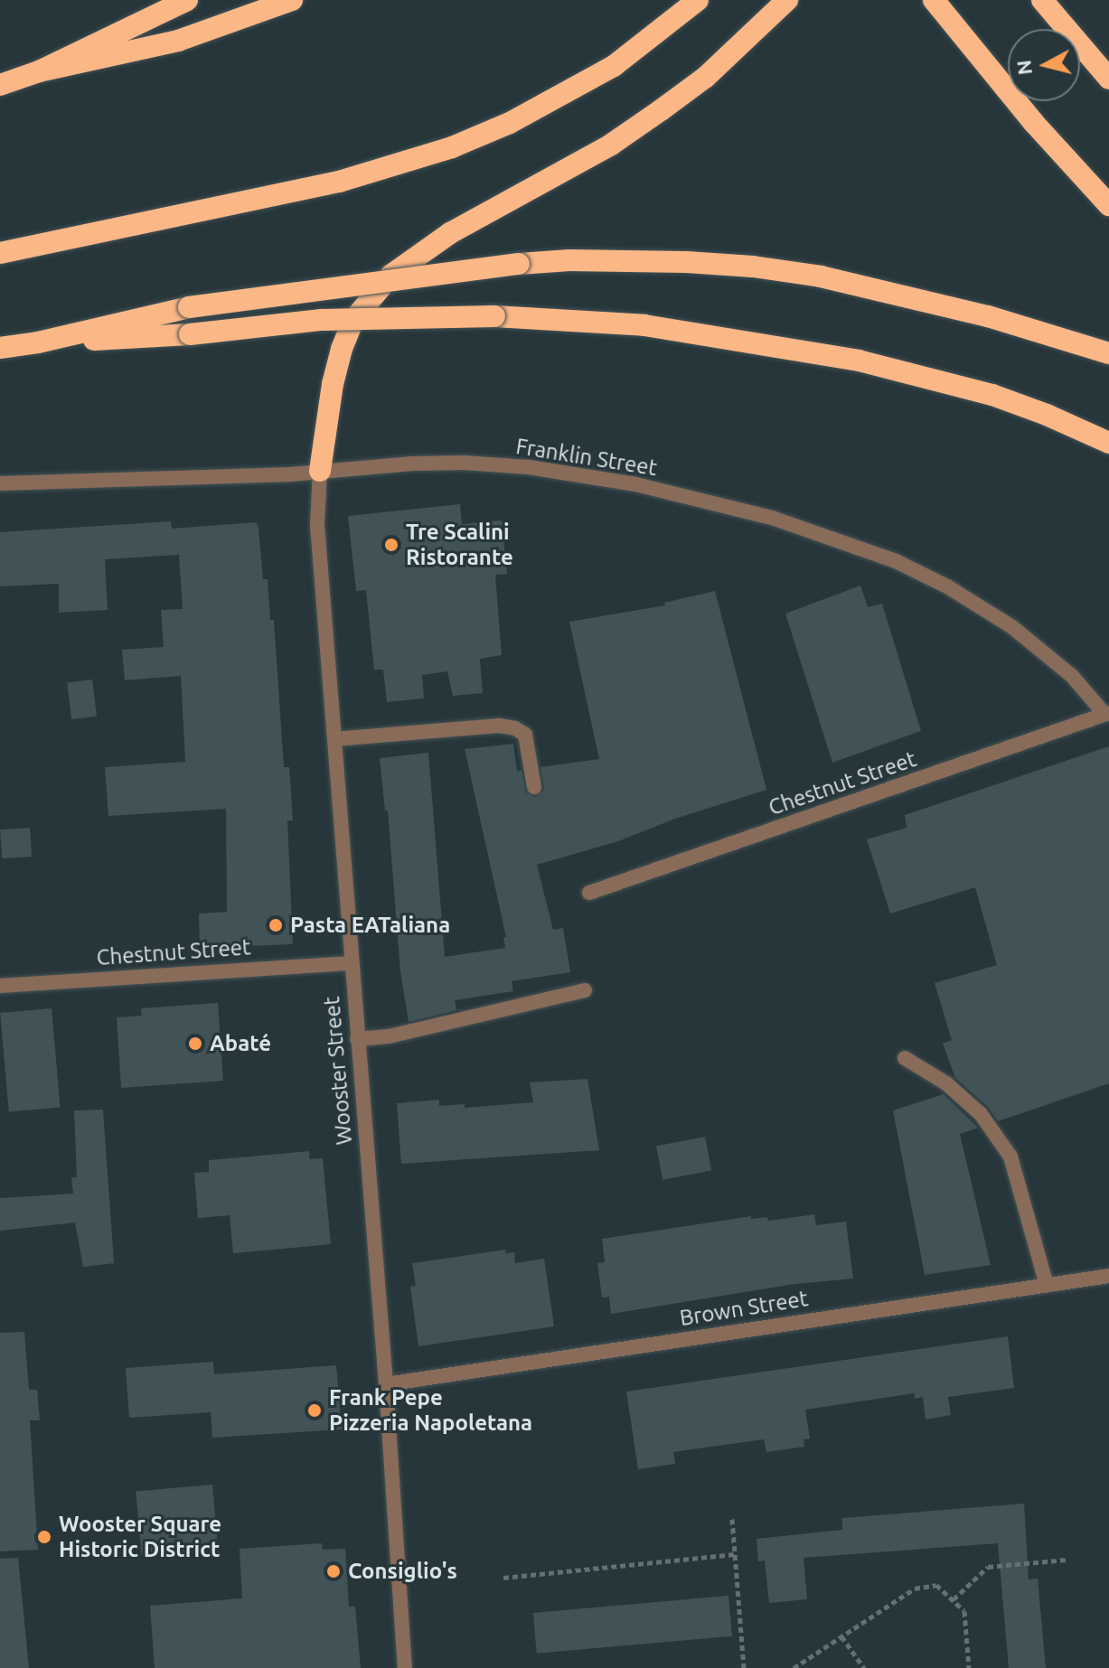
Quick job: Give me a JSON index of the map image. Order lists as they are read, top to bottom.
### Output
{
  "streets": {
    "street": [
      "Franklin Street",
      "Chestnut Street",
      "Wooster Street",
      "Brown Street"
    ]
  },
  "crossings": [
    ["Franklin Street", "Chestnut Street"],
    ["Franklin Street", "Wooster Street"],
    ["Chestnut Street", "Wooster Street"],
    ["Wooster Street", "Brown Street"]
  ],
  "places": [
    "Tre Scalini Ristorante",
    "Pasta EATaliana",
    "Abaté",
    "Frank Pepe Pizzeria Napoletana",
    "Wooster Square Historic District",
    "Consiglio's"
  ],
  "north": "left"
}
